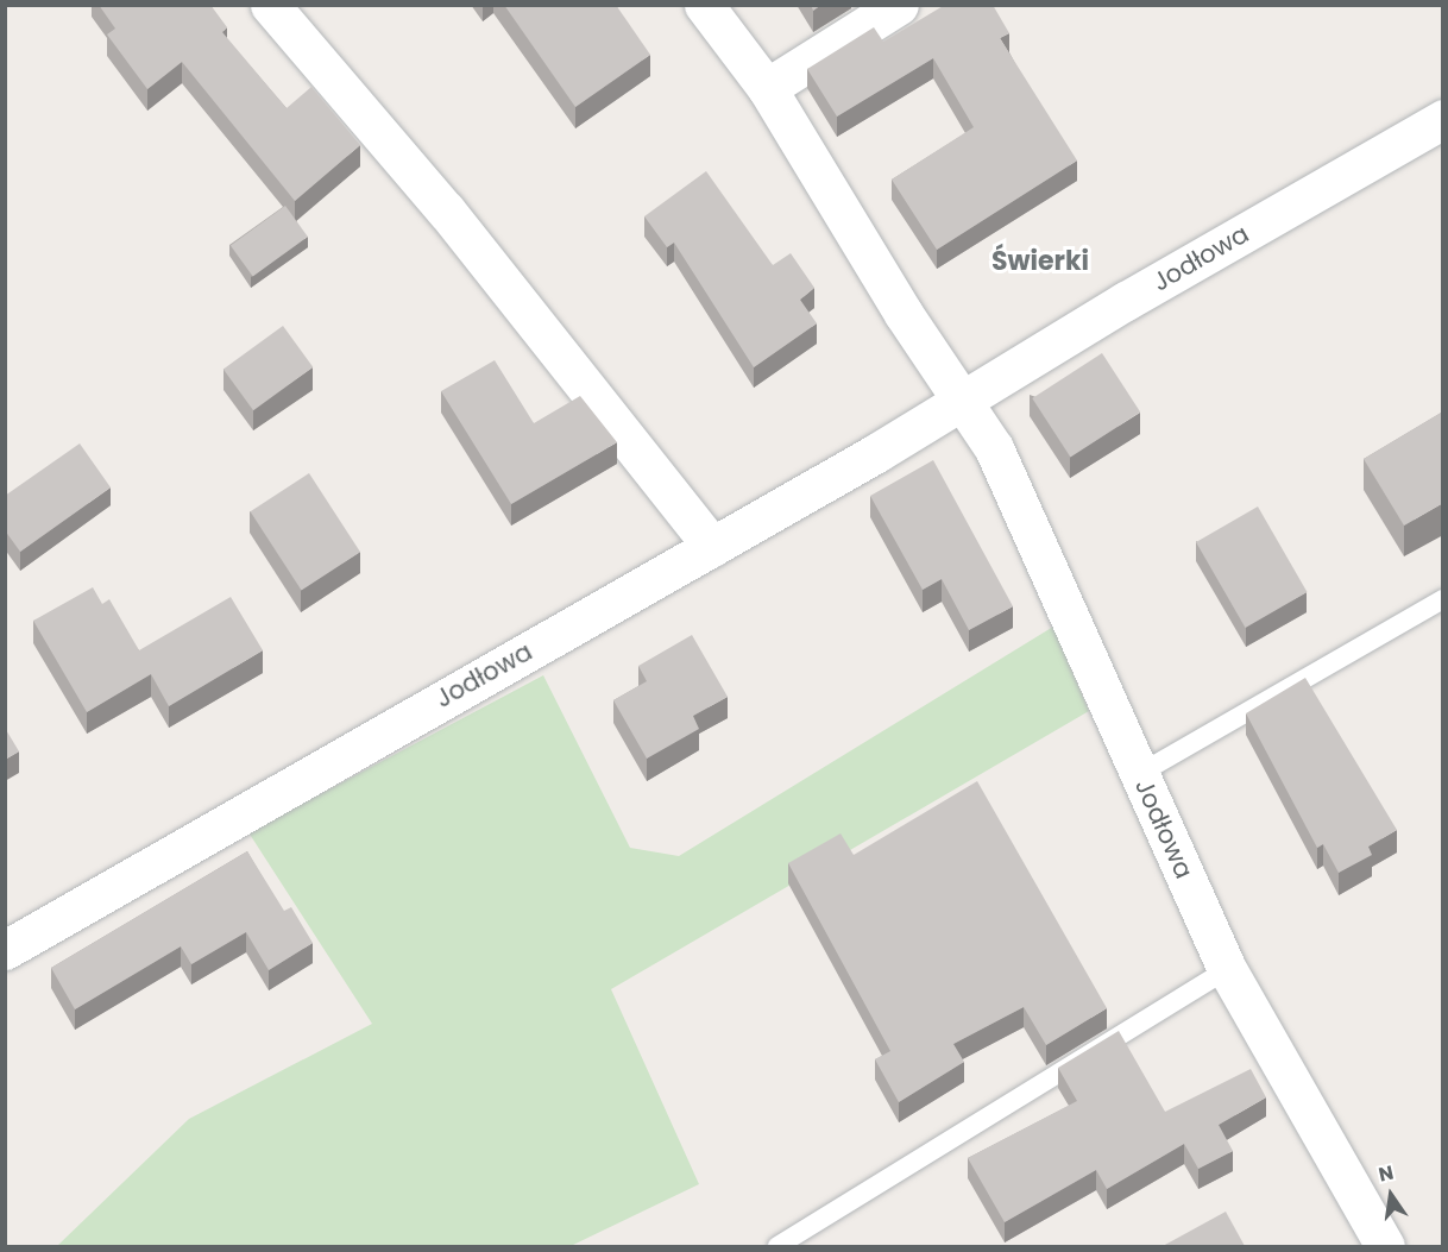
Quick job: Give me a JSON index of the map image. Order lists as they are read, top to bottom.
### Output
{
  "streets": {
    "street": ["Jodłowa"]
  },
  "districts": ["Świerki"],
  "north": "top"
}
